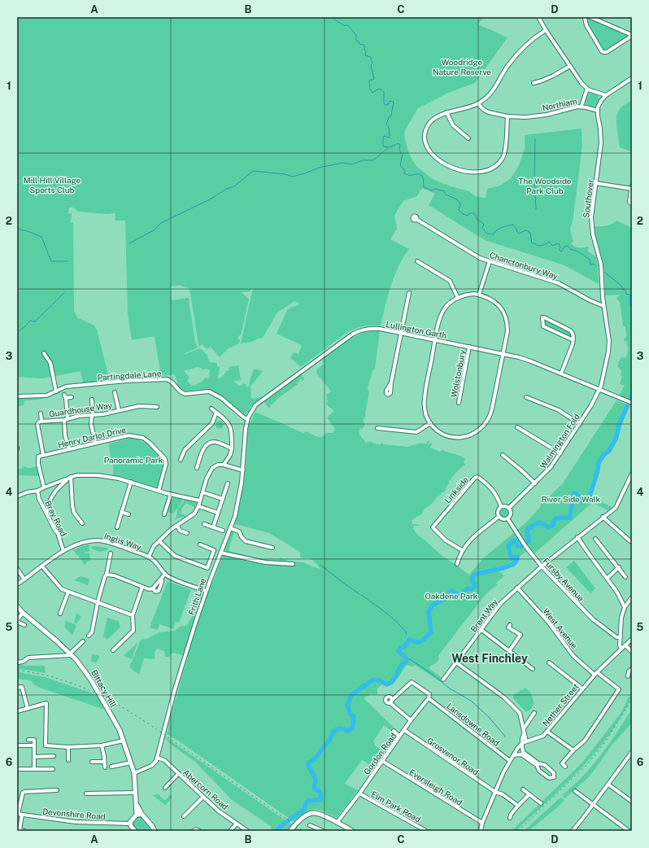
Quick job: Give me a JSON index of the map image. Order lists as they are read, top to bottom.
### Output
{
  "streets": {
    "main road": ["Bittacy Hill"],
    "street": [
      "Northiam",
      "Southover",
      "Chanctonbury Way",
      "Lullington Garth",
      "Wolstonbury",
      "Partingdale Lane",
      "Guardhouse Way",
      "Henry Darlot Drive",
      "Walmington Fold",
      "Linkside",
      "Bray Road",
      "Inglis Way",
      "Fursby Avenue",
      "Frith Lane",
      "Brent Way",
      "West Avenue",
      "Nether Street",
      "Lansdowne Road",
      "Gordon Road",
      "Grosvenor Road",
      "Eversleigh Road",
      "Abercorn Road",
      "Elm Park Road",
      "Devonshire Road"
    ]
  },
  "crossings": [
    ["Northiam", "Southover"],
    ["Southover", "Chanctonbury Way"],
    ["Southover", "Walmington Fold"],
    ["Chanctonbury Way", "Walmington Fold"],
    ["Lullington Garth", "Wolstonbury"],
    ["Lullington Garth", "Walmington Fold"],
    ["Lullington Garth", "Frith Lane"],
    ["Guardhouse Way", "Henry Darlot Drive"],
    ["Walmington Fold", "Linkside"],
    ["Walmington Fold", "Fursby Avenue"],
    ["Linkside", "Fursby Avenue"],
    ["Bray Road", "Inglis Way"],
    ["Inglis Way", "Frith Lane"],
    ["Fursby Avenue", "Brent Way"],
    ["Frith Lane", "Abercorn Road"],
    ["Brent Way", "West Avenue"],
    ["West Avenue", "Nether Street"],
    ["Lansdowne Road", "Gordon Road"],
    ["Gordon Road", "Grosvenor Road"],
    ["Gordon Road", "Eversleigh Road"],
    ["Gordon Road", "Elm Park Road"]
  ],
  "districts": ["West Finchley"],
  "parks": [
    "Woodridge Nature Reserve",
    "Mill Hill Village Sports Club",
    "The Woodside Park Club",
    "Panoramic Park",
    "River Side Walk",
    "Oakdene Park"
  ],
  "grid": {
    "columns": [
      "A",
      "B",
      "C",
      "D"
    ],
    "rows": [
      "1",
      "2",
      "3",
      "4",
      "5",
      "6"
    ]
  }
}
